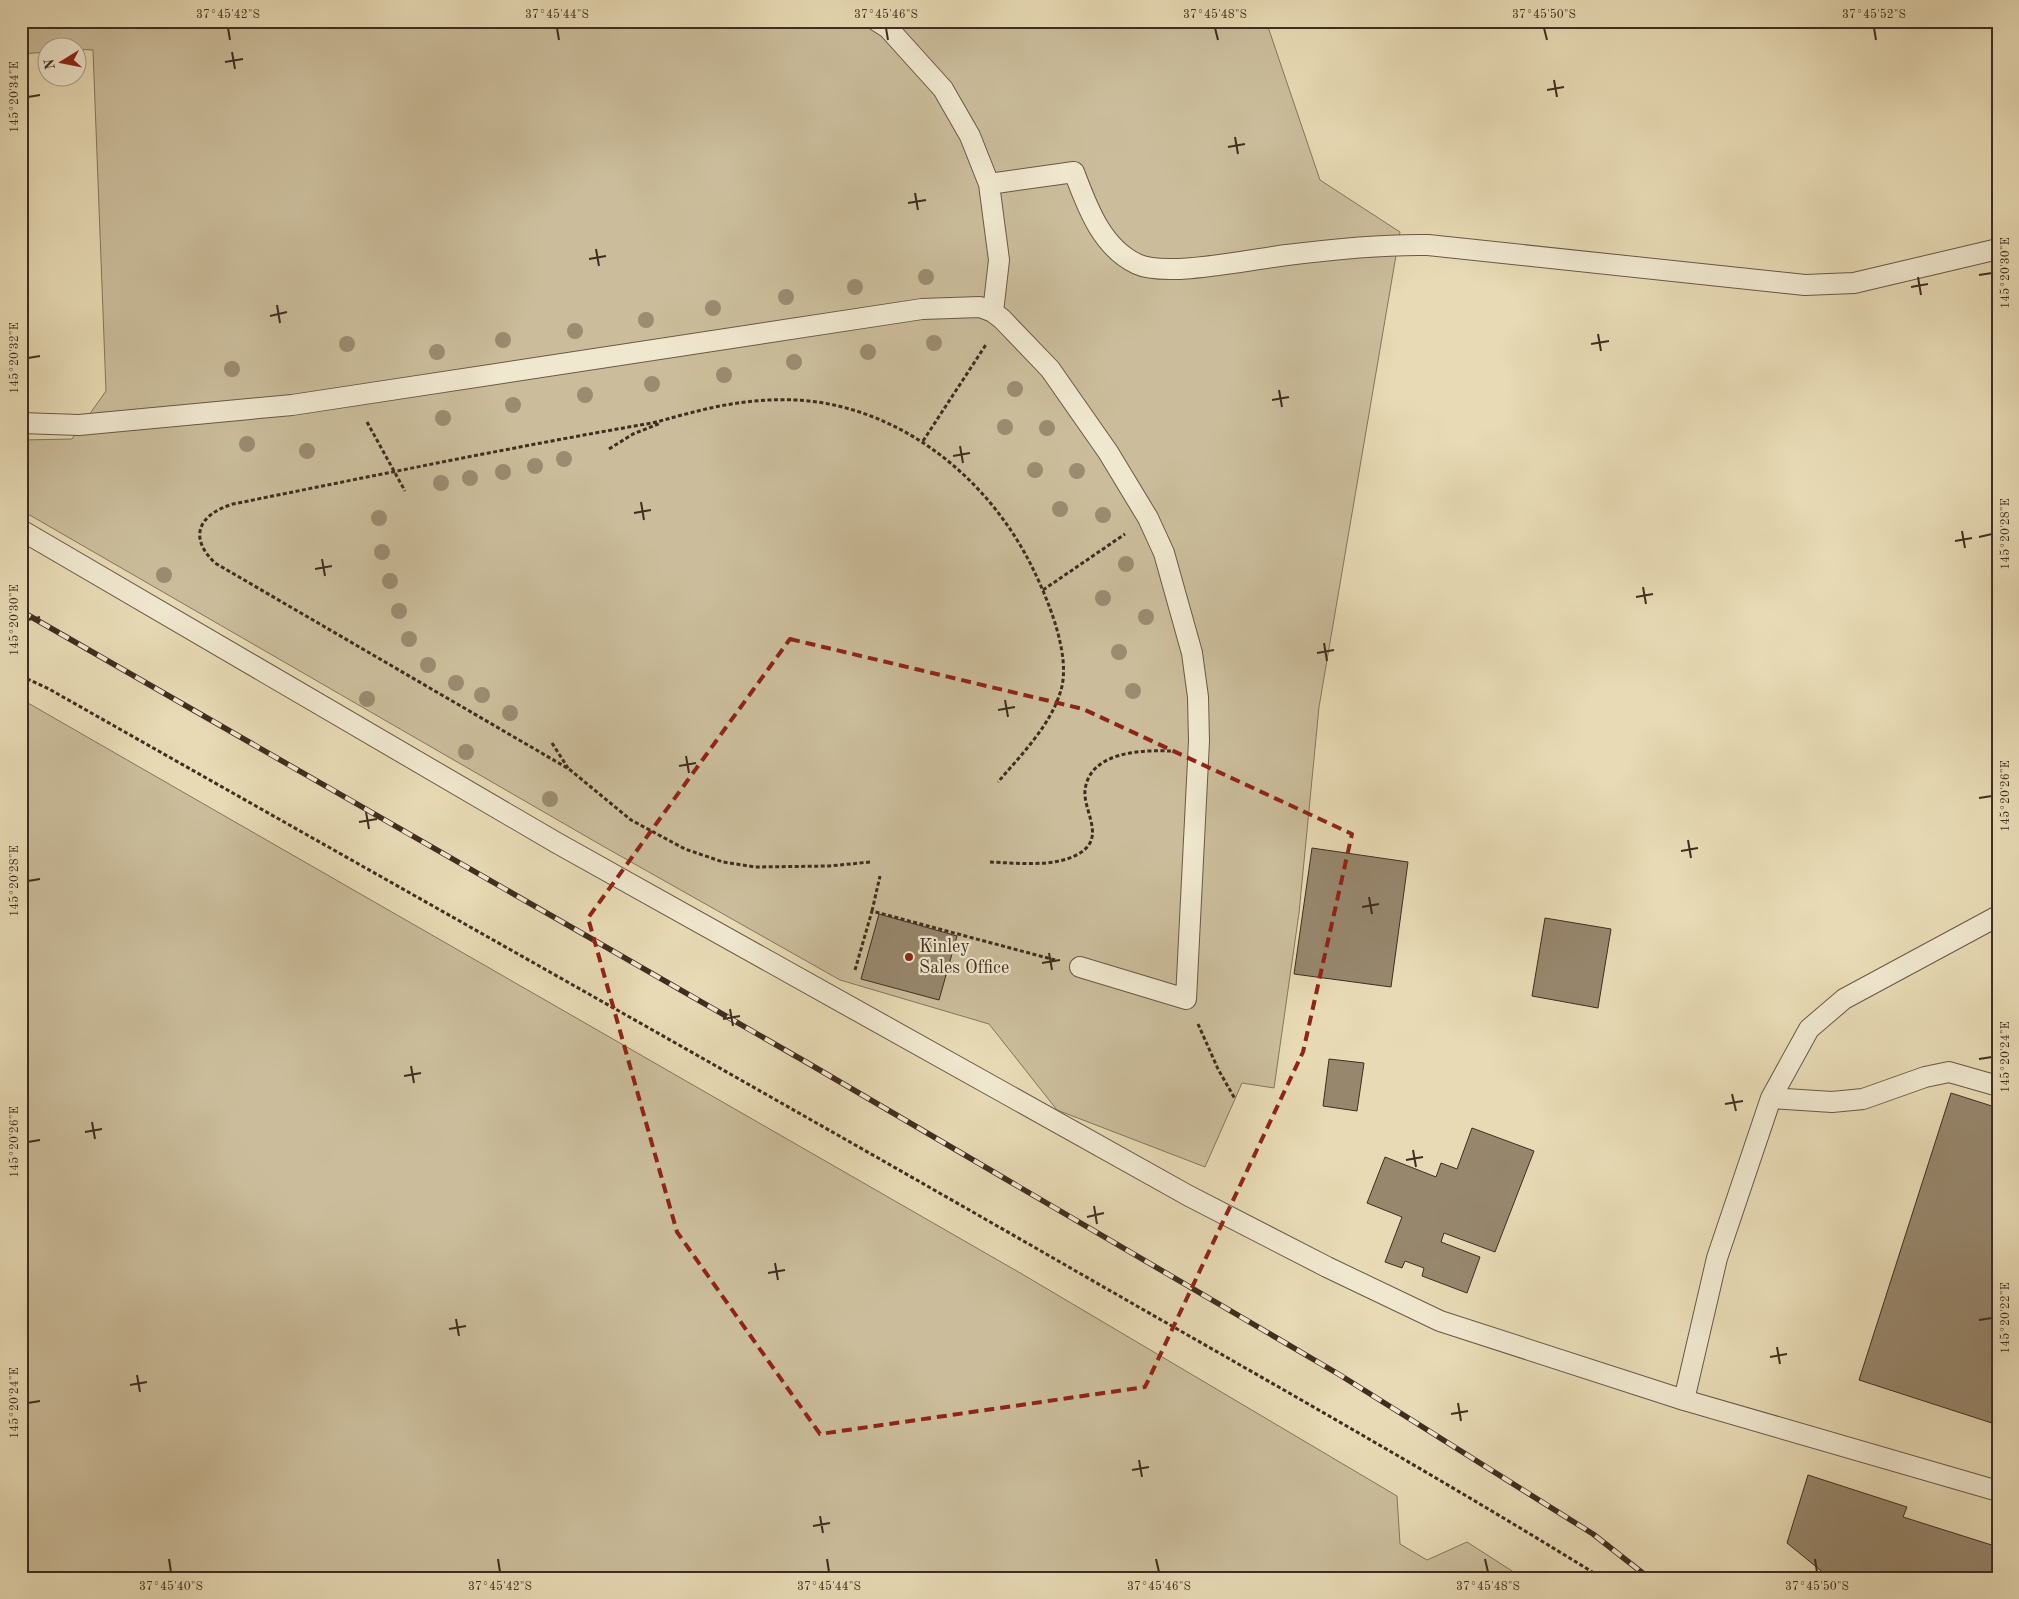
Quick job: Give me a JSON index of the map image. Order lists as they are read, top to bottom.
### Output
{
  "places": ["Kinley Sales Office"],
  "north": "left",
  "coordinates": [
    "37°45'42\"S",
    "37°45'44\"S",
    "37°45'46\"S",
    "37°45'48\"S",
    "37°45'50\"S",
    "37°45'52\"S",
    "145°20'34\"E",
    "145°20'30\"E",
    "145°20'32\"E",
    "145°20'28\"E",
    "145°20'26\"E",
    "145°20'24\"E",
    "145°20'22\"E",
    "37°45'40\"S"
  ]
}
